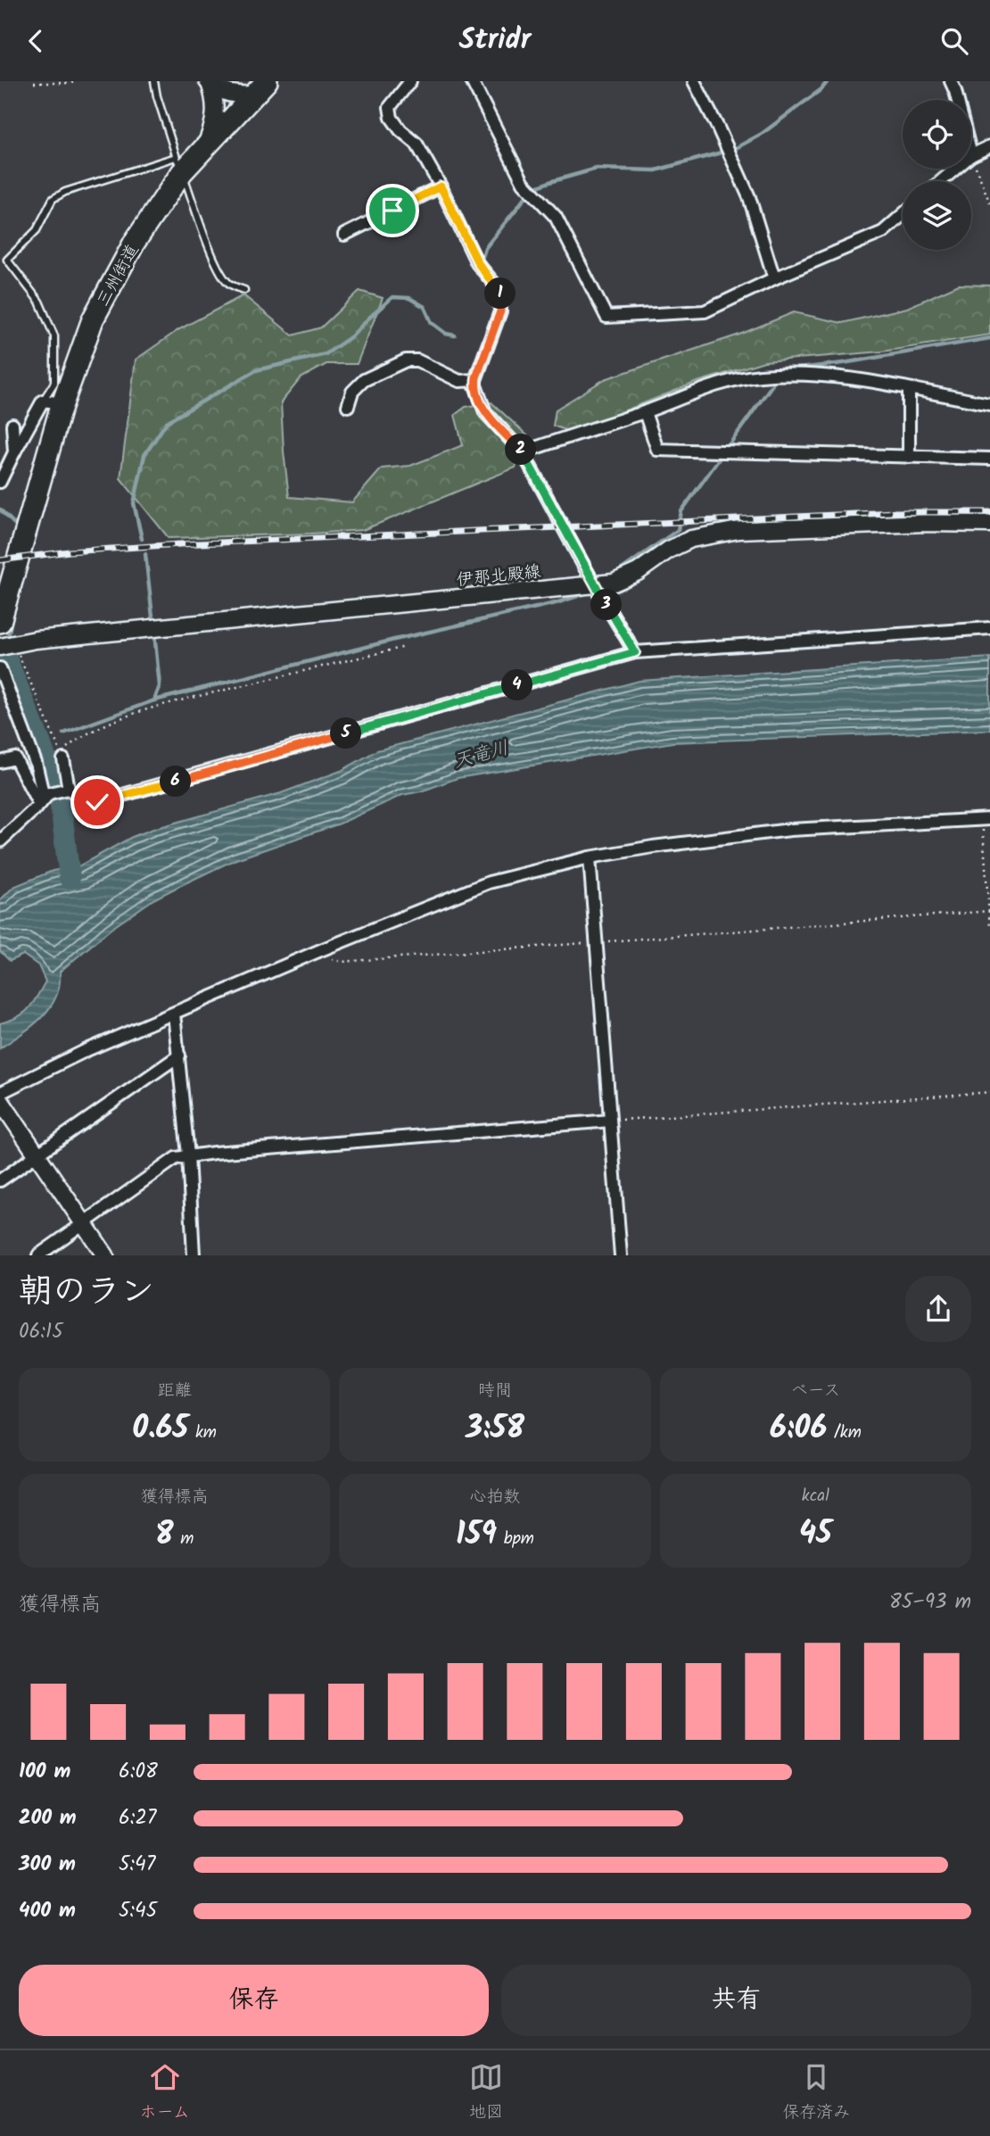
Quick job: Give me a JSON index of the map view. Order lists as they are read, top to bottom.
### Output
{
  "streets": {
    "highway": ["三州街道"],
    "main road": ["伊那北殿線"]
  },
  "water": ["天竜川"],
  "page": {
    "header": "Stridr",
    "pins": [
      "1",
      "2",
      "3",
      "4",
      "5",
      "6"
    ],
    "heading": ["朝のラン", "06:15"],
    "stats": [
      ["距離", "0.65 km"],
      ["時間", "3:58"],
      ["ペース", "6:06 /km"],
      ["獲得標高", "8 m"],
      ["心拍数", "159 bpm"],
      ["kcal", "45"]
    ],
    "chart": ["獲得標高", "85–93 m"],
    "list": [
      {
        "name": "100 m",
        "note": "6:08"
      },
      {
        "name": "200 m",
        "note": "6:27"
      },
      {
        "name": "300 m",
        "note": "5:47"
      },
      {
        "name": "400 m",
        "note": "5:45"
      }
    ],
    "buttons": ["保存", "共有"],
    "tabs": ["ホーム", "地図", "保存済み"]
  }
}
